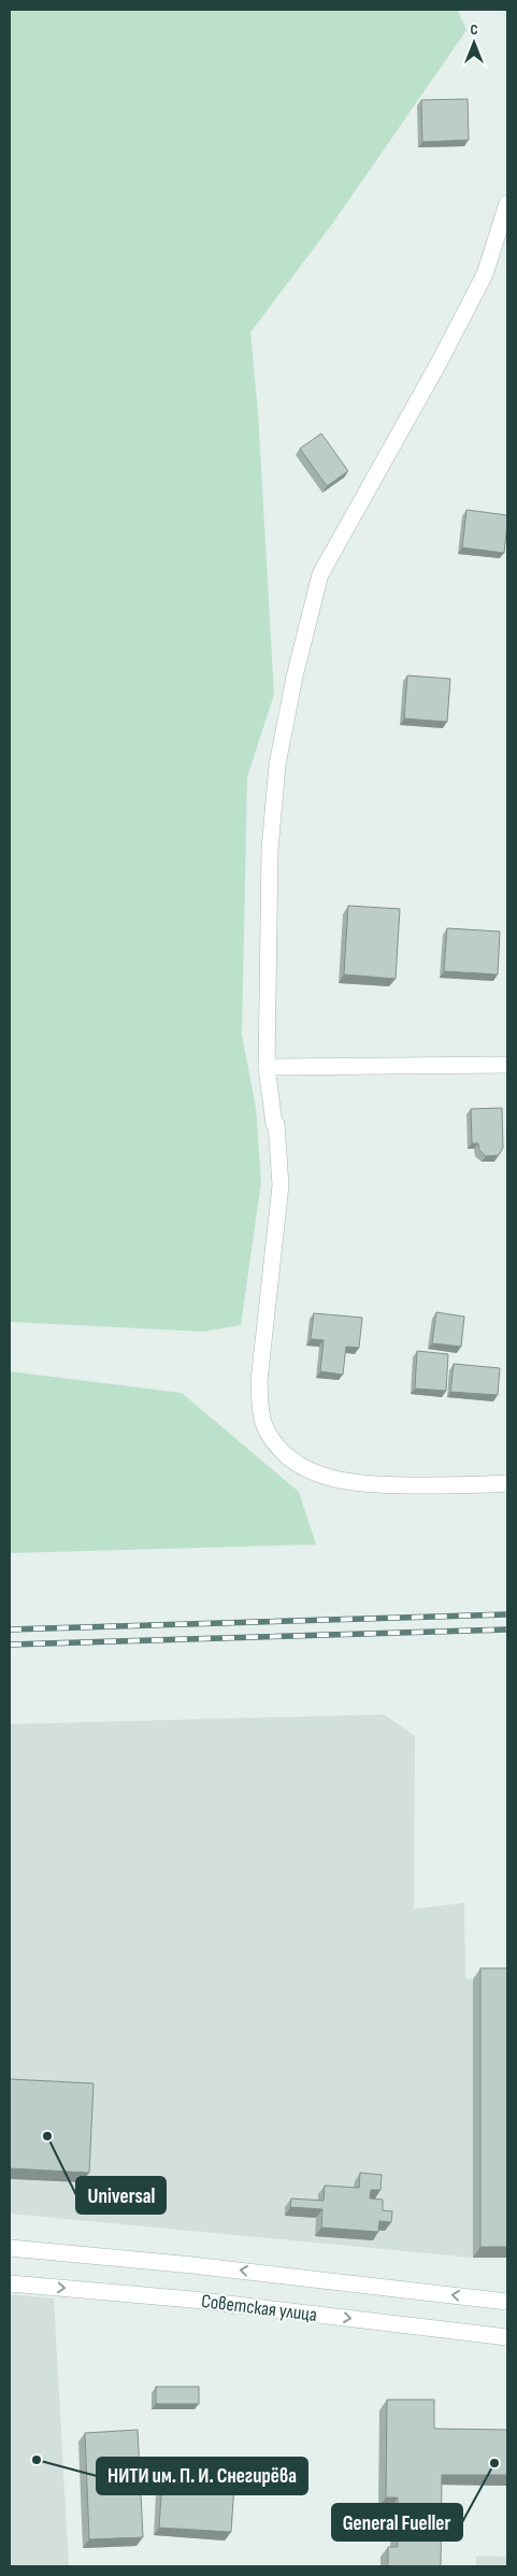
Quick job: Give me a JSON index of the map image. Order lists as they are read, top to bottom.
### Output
{
  "streets": {
    "street": ["Советская улица"]
  },
  "places": ["Universal", "НИТИ им. П. И. Снегирёва", "General Fueller"],
  "north": "top"
}
